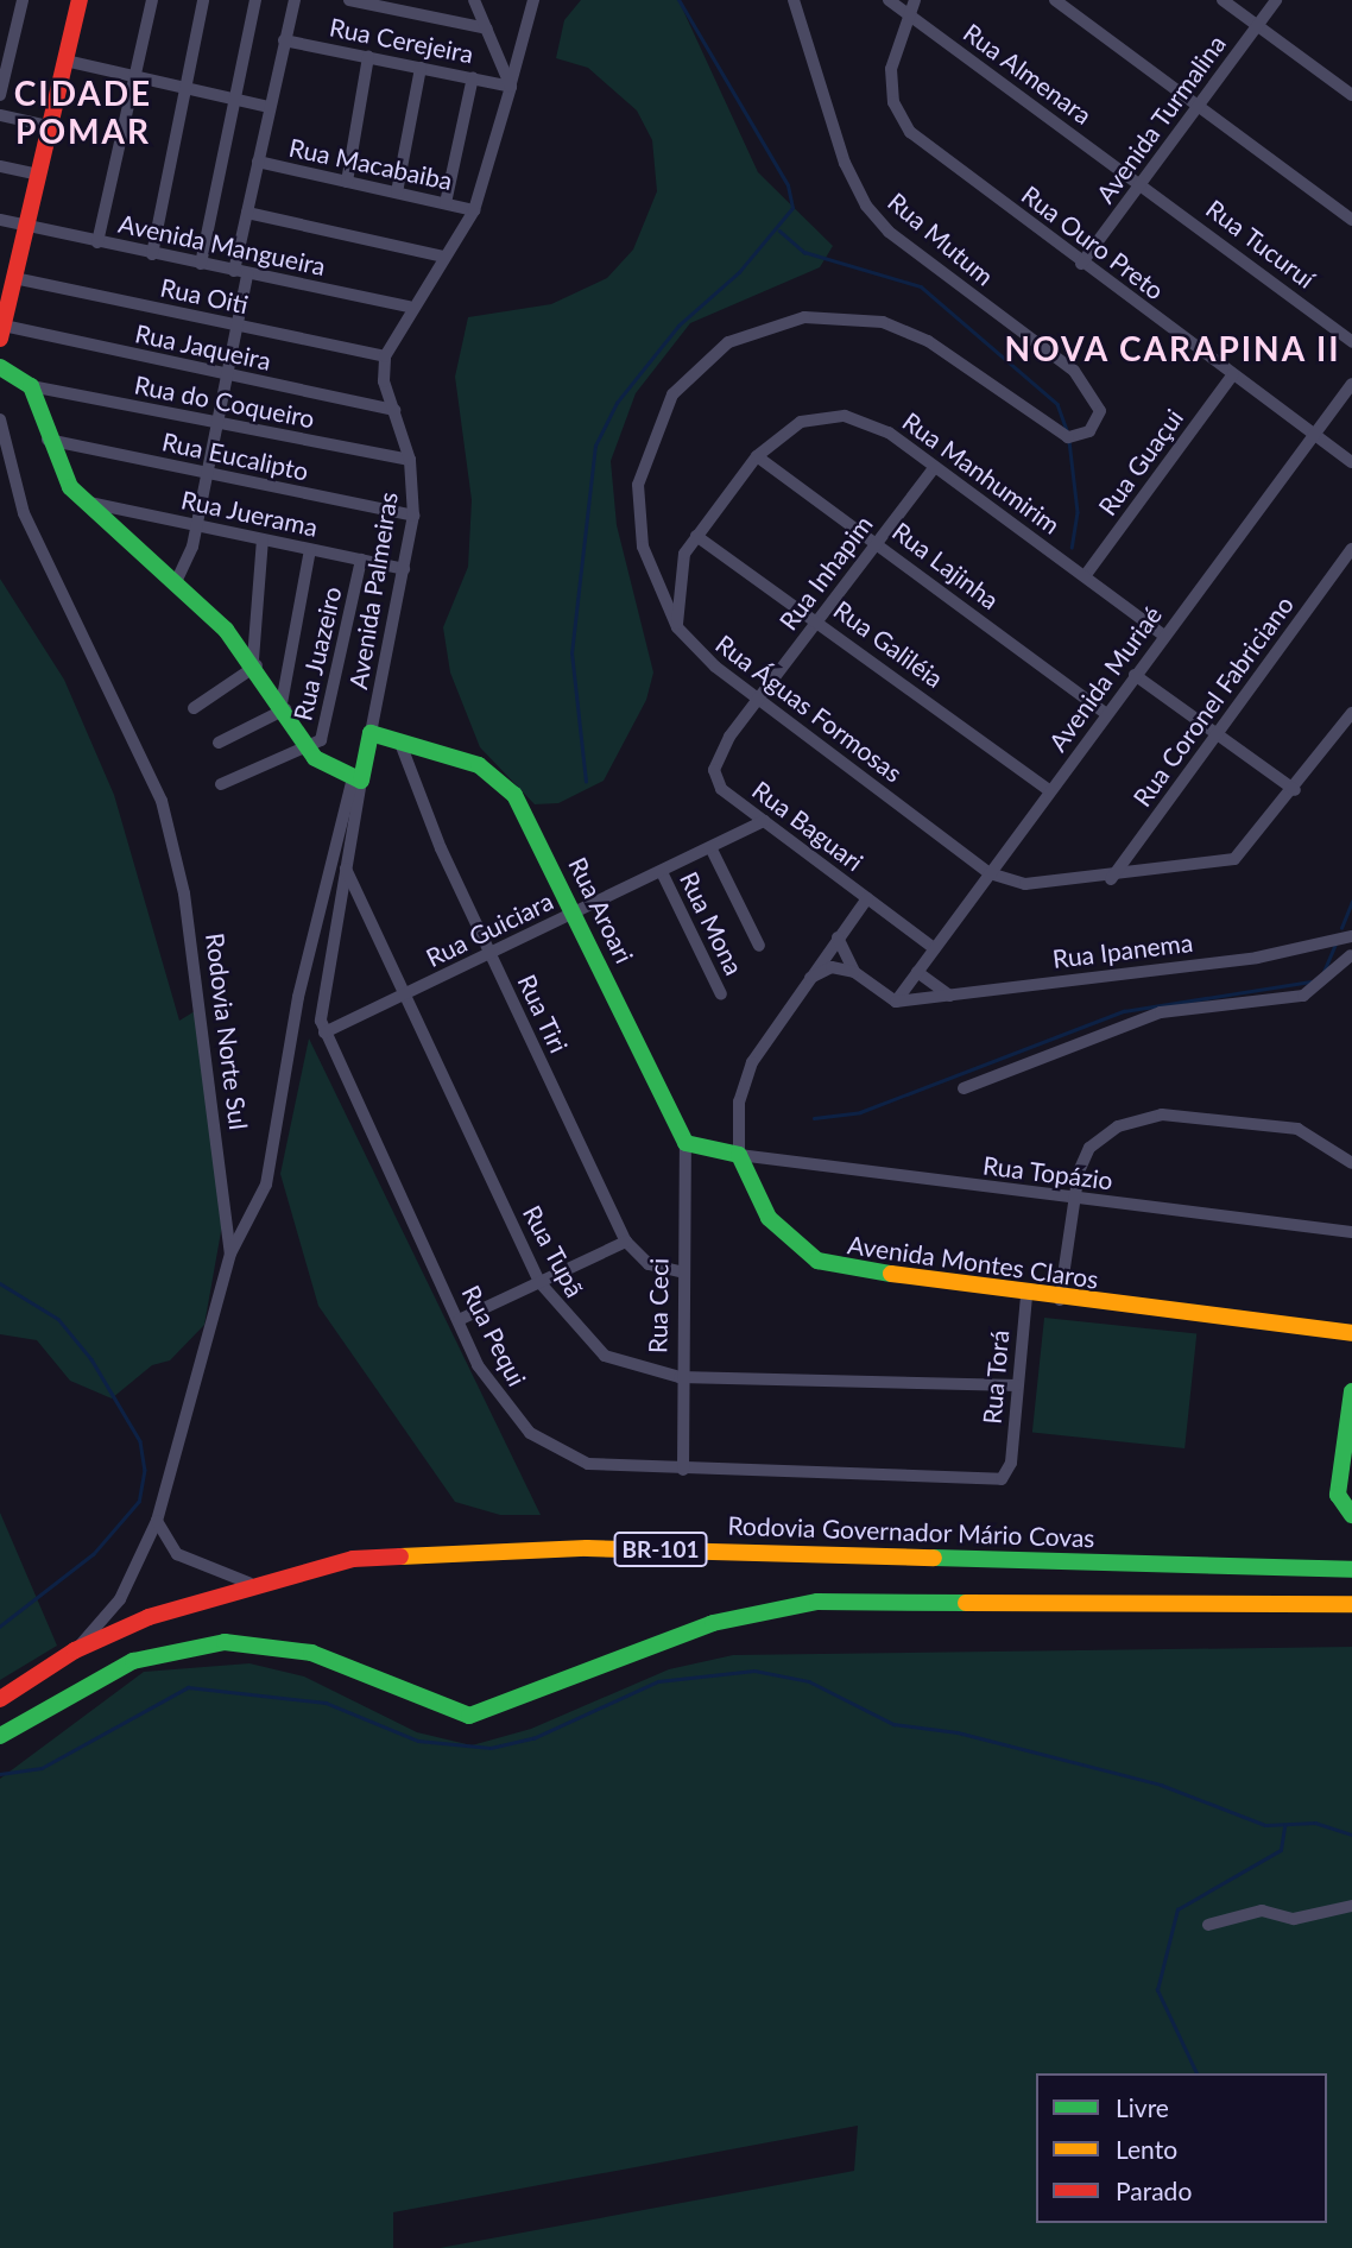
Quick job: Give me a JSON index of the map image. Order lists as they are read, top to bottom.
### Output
{
  "streets": {
    "street": [
      "Rua Cerejeira",
      "Rua Almenara",
      "Avenida Turmalina",
      "Rua Macabaiba",
      "Rua Mutum",
      "Rua Ouro Preto",
      "Rua Tucuruí",
      "Avenida Mangueira",
      "Rua Oiti",
      "Rua Jaqueira",
      "Rua do Coqueiro",
      "Rua Eucalipto",
      "Rua Guaçui",
      "Rua Manhumirim",
      "Rua Juerama",
      "Rua Lajinha",
      "Rua Inhapim",
      "Avenida Palmeiras",
      "Rua Galiléia",
      "Rua Juazeiro",
      "Avenida Muriaé",
      "Rua Coronel Fabriciano",
      "Rua Águas Formosas",
      "Rua Baguari",
      "Rua Aroari",
      "Rua Mona",
      "Rua Guiciara",
      "Rua Ipanema",
      "Rua Tiri",
      "Rodovia Norte Sul",
      "Rua Topázio",
      "Rua Tupã",
      "Avenida Montes Claros",
      "Rua Ceci",
      "Rua Pequi",
      "Rua Torá",
      "Rodovia Governador Mário Covas",
      "BR-101"
    ]
  },
  "crossings": [
    ["Rua Almenara", "Avenida Turmalina"],
    ["Rua Almenara", "Rua Ouro Preto"],
    ["Rua Almenara", "Rua Tucuruí"],
    ["Avenida Turmalina", "Rua Ouro Preto"],
    ["Avenida Turmalina", "Rua Tucuruí"],
    ["Rua Mutum", "Rua Águas Formosas"],
    ["Rua Ouro Preto", "Rua Guaçui"],
    ["Rua Ouro Preto", "Avenida Muriaé"],
    ["Rua Oiti", "Avenida Palmeiras"],
    ["Rua Jaqueira", "Avenida Palmeiras"],
    ["Rua do Coqueiro", "Avenida Palmeiras"],
    ["Rua Eucalipto", "Avenida Palmeiras"],
    ["Rua Guaçui", "Rua Manhumirim"],
    ["Rua Manhumirim", "Rua Lajinha"],
    ["Rua Manhumirim", "Rua Inhapim"],
    ["Rua Manhumirim", "Rua Galiléia"],
    ["Rua Manhumirim", "Avenida Muriaé"],
    ["Rua Manhumirim", "Rua Águas Formosas"],
    ["Rua Juerama", "Avenida Palmeiras"],
    ["Rua Juerama", "Rua Juazeiro"],
    ["Rua Lajinha", "Rua Inhapim"],
    ["Rua Lajinha", "Avenida Muriaé"],
    ["Rua Inhapim", "Rua Galiléia"],
    ["Rua Inhapim", "Rua Águas Formosas"],
    ["Rua Inhapim", "Rua Baguari"],
    ["Avenida Palmeiras", "Rua Aroari"],
    ["Rua Galiléia", "Avenida Muriaé"],
    ["Avenida Muriaé", "Rua Águas Formosas"],
    ["Avenida Muriaé", "Rua Baguari"],
    ["Avenida Muriaé", "Rua Ipanema"],
    ["Rua Baguari", "Rua Guiciara"],
    ["Rua Baguari", "Avenida Montes Claros"],
    ["Rua Aroari", "Rua Guiciara"],
    ["Rua Aroari", "Rua Tiri"],
    ["Rua Aroari", "Rua Ceci"],
    ["Rua Mona", "Rua Guiciara"],
    ["Rua Guiciara", "Rua Tiri"],
    ["Rua Guiciara", "Rua Tupã"],
    ["Rua Guiciara", "Rua Pequi"],
    ["Rua Tiri", "Rua Ceci"],
    ["Rodovia Norte Sul", "Rodovia Governador Mário Covas"],
    ["Rua Topázio", "Avenida Montes Claros"],
    ["Rua Tupã", "Rua Ceci"],
    ["Rua Tupã", "Rua Pequi"],
    ["Rua Tupã", "Rua Torá"],
    ["Avenida Montes Claros", "Rua Torá"],
    ["Rua Ceci", "Rua Pequi"],
    ["Rua Pequi", "Rua Torá"]
  ],
  "districts": ["CIDADE POMAR", "NOVA CARAPINA II"],
  "legend": ["Livre", "Lento", "Parado"]
}
